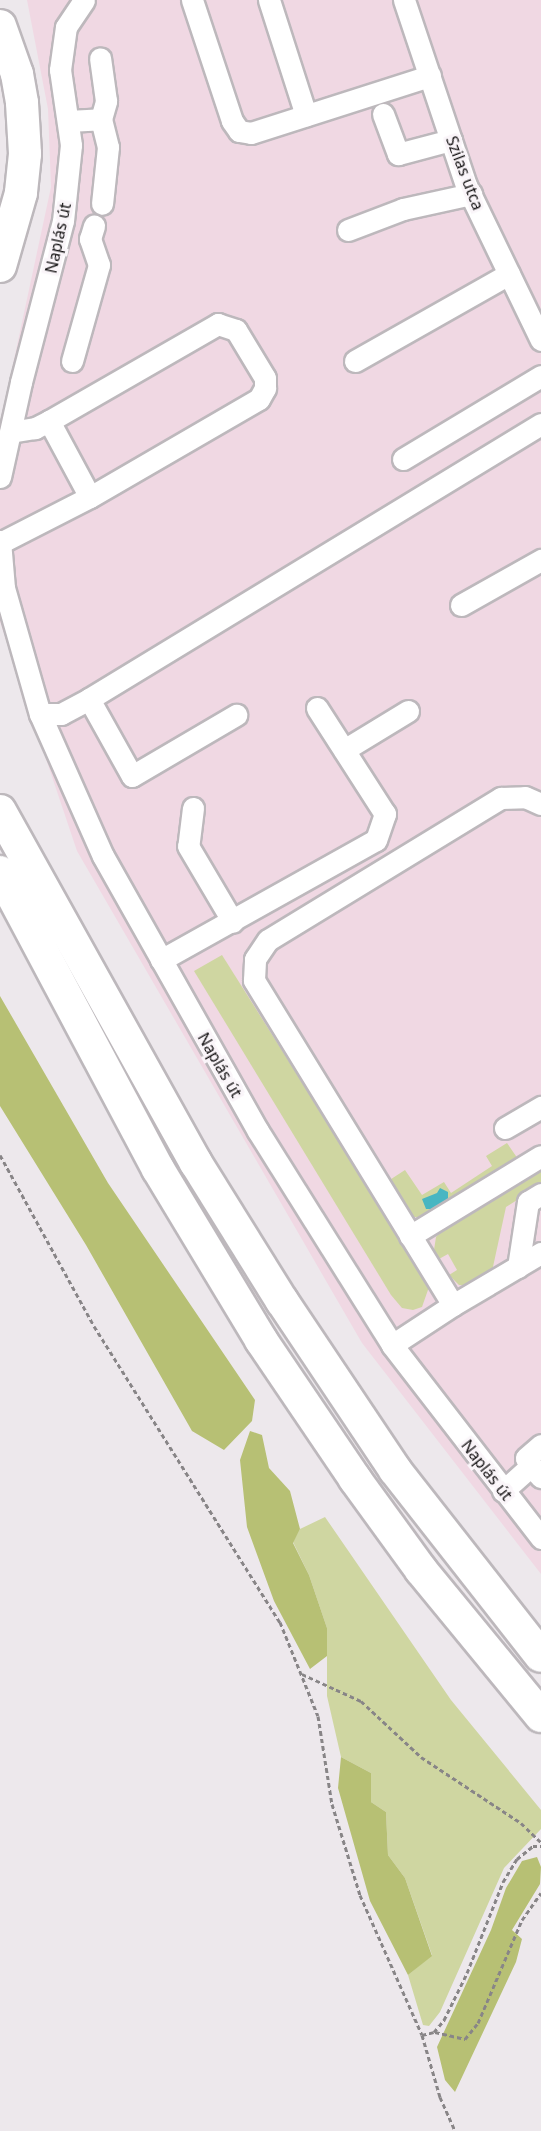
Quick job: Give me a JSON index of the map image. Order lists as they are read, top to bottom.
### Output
{
  "streets": {
    "street": ["Szilas utca", "Naplás út"]
  }
}
